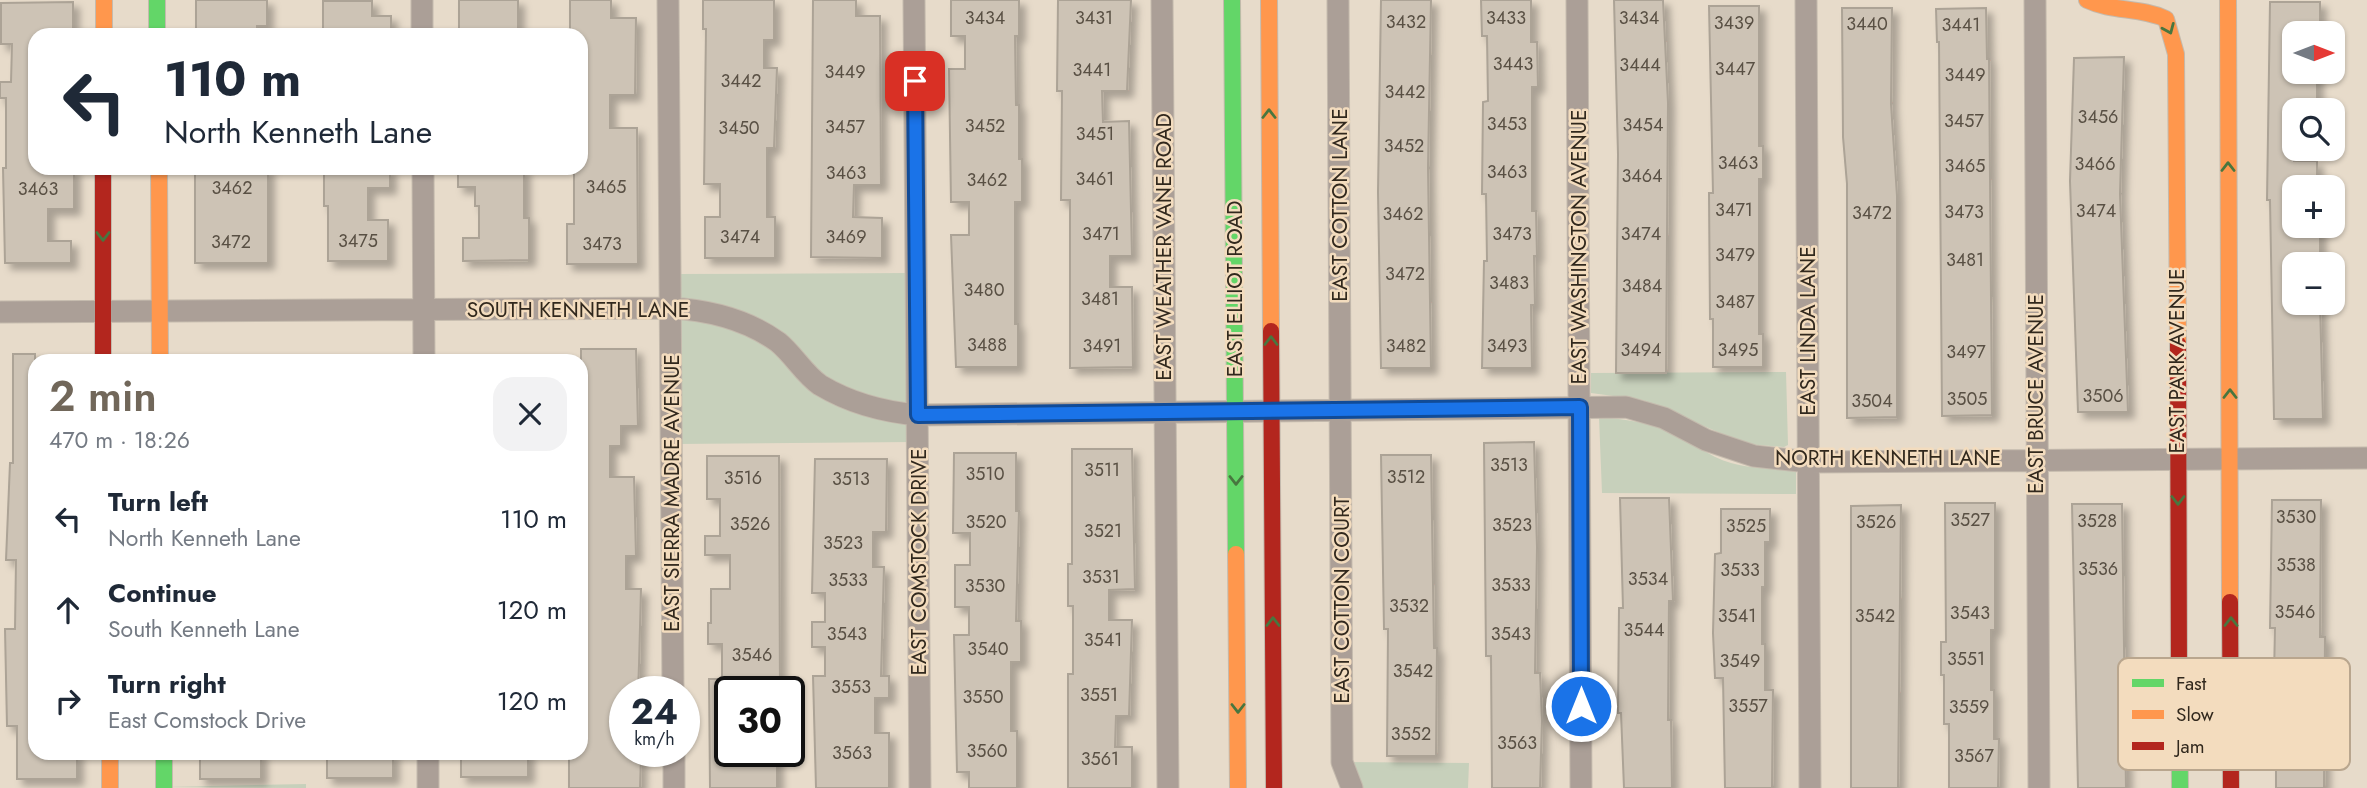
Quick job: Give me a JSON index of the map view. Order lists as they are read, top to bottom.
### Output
{
  "streets": {
    "street": [
      "EAST COTTON LANE",
      "EAST WEATHER VANE ROAD",
      "EAST WASHINGTON AVENUE",
      "EAST ELLIOT ROAD",
      "SOUTH KENNETH LANE",
      "EAST LINDA LANE",
      "EAST PARK AVENUE",
      "EAST BRUCE AVENUE",
      "NORTH KENNETH LANE",
      "EAST SIERRA MADRE AVENUE",
      "EAST COMSTOCK DRIVE",
      "EAST COTTON COURT"
    ]
  },
  "crossings": [
    ["EAST COTTON LANE", "NORTH KENNETH LANE"],
    ["EAST COTTON LANE", "EAST COTTON COURT"],
    ["EAST WEATHER VANE ROAD", "SOUTH KENNETH LANE"],
    ["EAST WASHINGTON AVENUE", "NORTH KENNETH LANE"],
    ["EAST ELLIOT ROAD", "SOUTH KENNETH LANE"],
    ["EAST ELLIOT ROAD", "NORTH KENNETH LANE"],
    ["SOUTH KENNETH LANE", "NORTH KENNETH LANE"],
    ["SOUTH KENNETH LANE", "EAST SIERRA MADRE AVENUE"],
    ["SOUTH KENNETH LANE", "EAST COMSTOCK DRIVE"],
    ["EAST LINDA LANE", "NORTH KENNETH LANE"],
    ["EAST PARK AVENUE", "NORTH KENNETH LANE"],
    ["EAST BRUCE AVENUE", "NORTH KENNETH LANE"],
    ["NORTH KENNETH LANE", "EAST COTTON COURT"]
  ],
  "house_numbers": [
    "3434",
    "3431",
    "3433",
    "3434",
    "3432",
    "3439",
    "3440",
    "3441",
    "3443",
    "3444",
    "3447",
    "3441",
    "3449",
    "3449",
    "3442",
    "3442",
    "3456",
    "3457",
    "3453",
    "3454",
    "3452",
    "3457",
    "3450",
    "3451",
    "3452",
    "3463",
    "3466",
    "3465",
    "3463",
    "3463",
    "3464",
    "3461",
    "3462",
    "3465",
    "3462",
    "3463",
    "3471",
    "3474",
    "3473",
    "3472",
    "3462",
    "3471",
    "3473",
    "3474",
    "3474",
    "3469",
    "3475",
    "3472",
    "3473",
    "3479",
    "3481",
    "3472",
    "3483",
    "3484",
    "3480",
    "3481",
    "3487",
    "3488",
    "3491",
    "3482",
    "3493",
    "3494",
    "3495",
    "3497",
    "3506",
    "3505",
    "3504",
    "3513",
    "3511",
    "3510",
    "3512",
    "3516",
    "3513",
    "3530",
    "3527",
    "3528",
    "3520",
    "3526",
    "3526",
    "3523",
    "3525",
    "3521",
    "3523",
    "3538",
    "3536",
    "3533",
    "3531",
    "3534",
    "3533",
    "3533",
    "3530",
    "3532",
    "3546",
    "3543",
    "3541",
    "3542",
    "3544",
    "3543",
    "3543",
    "3541",
    "3540",
    "3546",
    "3551",
    "3549",
    "3542",
    "3553",
    "3551",
    "3550",
    "3557",
    "3559",
    "3552",
    "3563",
    "3560",
    "3563",
    "3567",
    "3561"
  ],
  "legend": ["Fast", "Slow", "Jam"],
  "north": "right",
  "page": {
    "map_buttons": ["+", "−"],
    "turn": ["110 m", "North Kenneth Lane"],
    "heading": ["2 min", "470 m · 18:26"],
    "list": [
      {
        "name": "Turn left",
        "note": "North Kenneth Lane",
        "value": "110 m"
      },
      {
        "name": "Continue",
        "note": "South Kenneth Lane",
        "value": "120 m"
      },
      {
        "name": "Turn right",
        "note": "East Comstock Drive",
        "value": "120 m"
      }
    ],
    "speed": "24 km/h",
    "limit": "30"
  }
}
